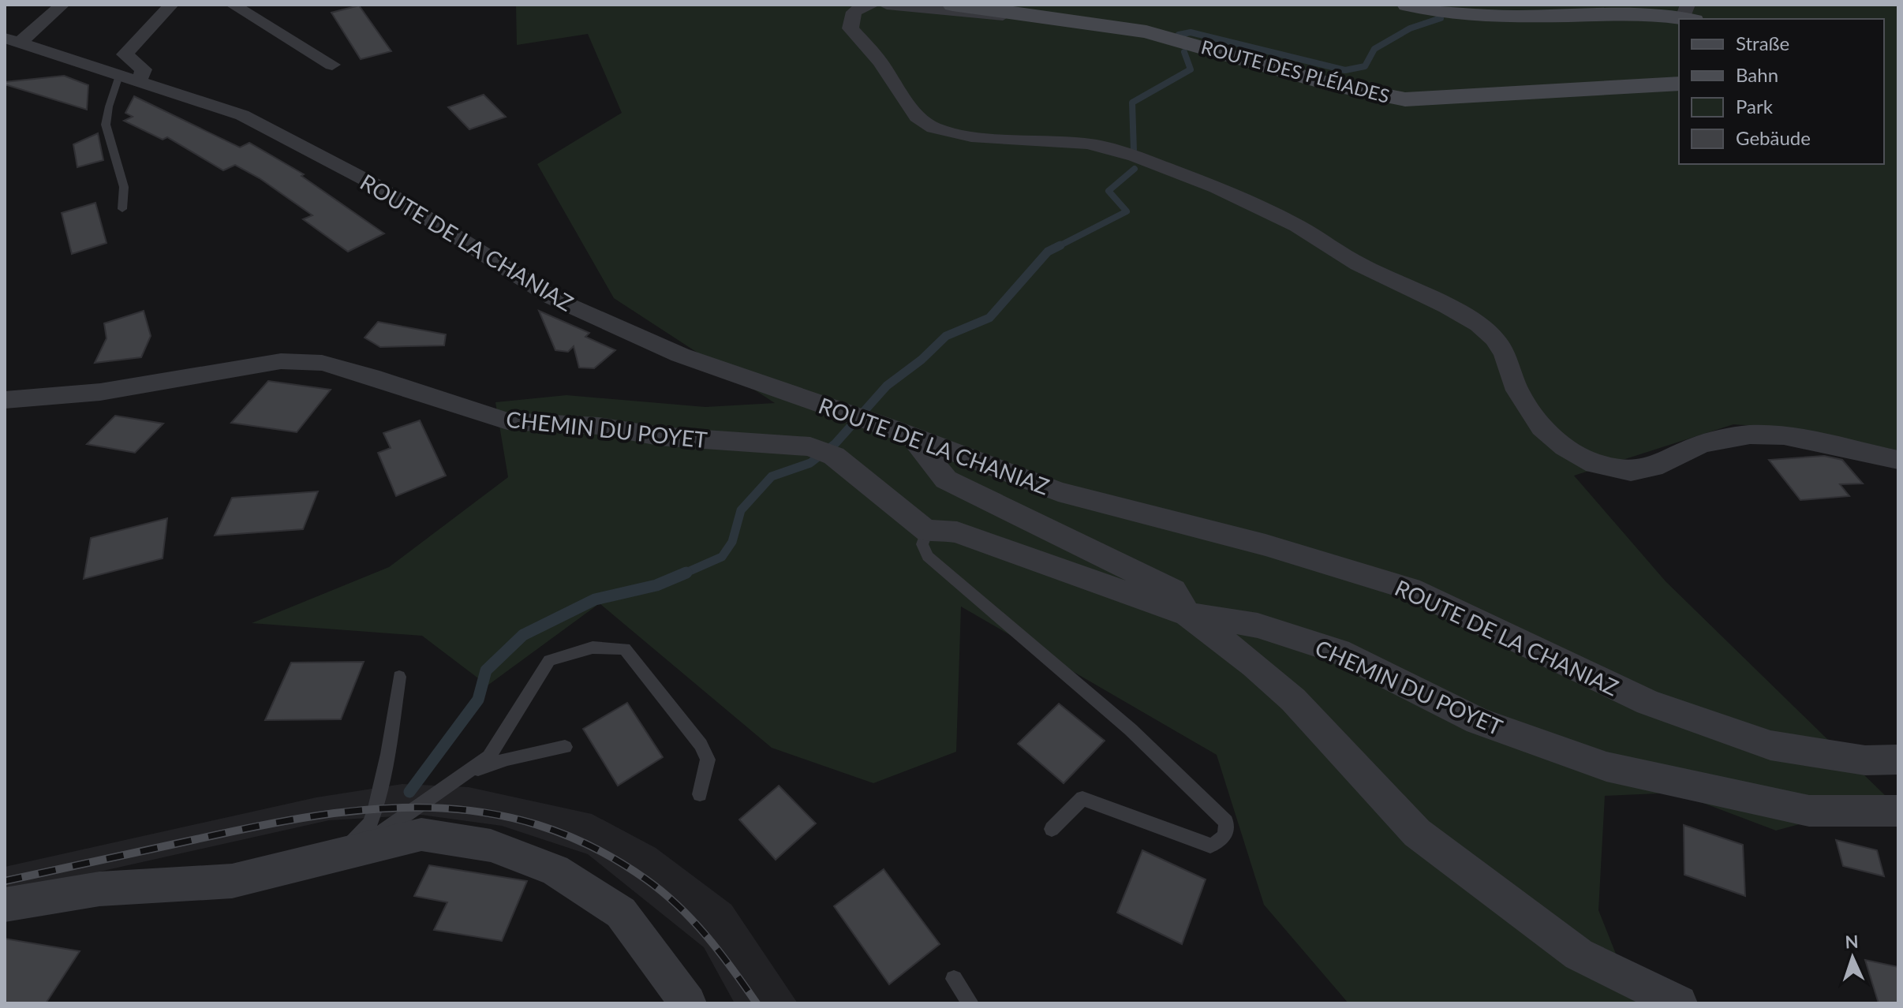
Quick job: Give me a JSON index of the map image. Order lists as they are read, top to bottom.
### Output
{
  "streets": {
    "street": ["ROUTE DES PLÉIADES", "ROUTE DE LA CHANIAZ", "CHEMIN DU POYET"]
  },
  "legend": [
    "Straße",
    "Bahn",
    "Park",
    "Gebäude"
  ],
  "north": "top"
}
